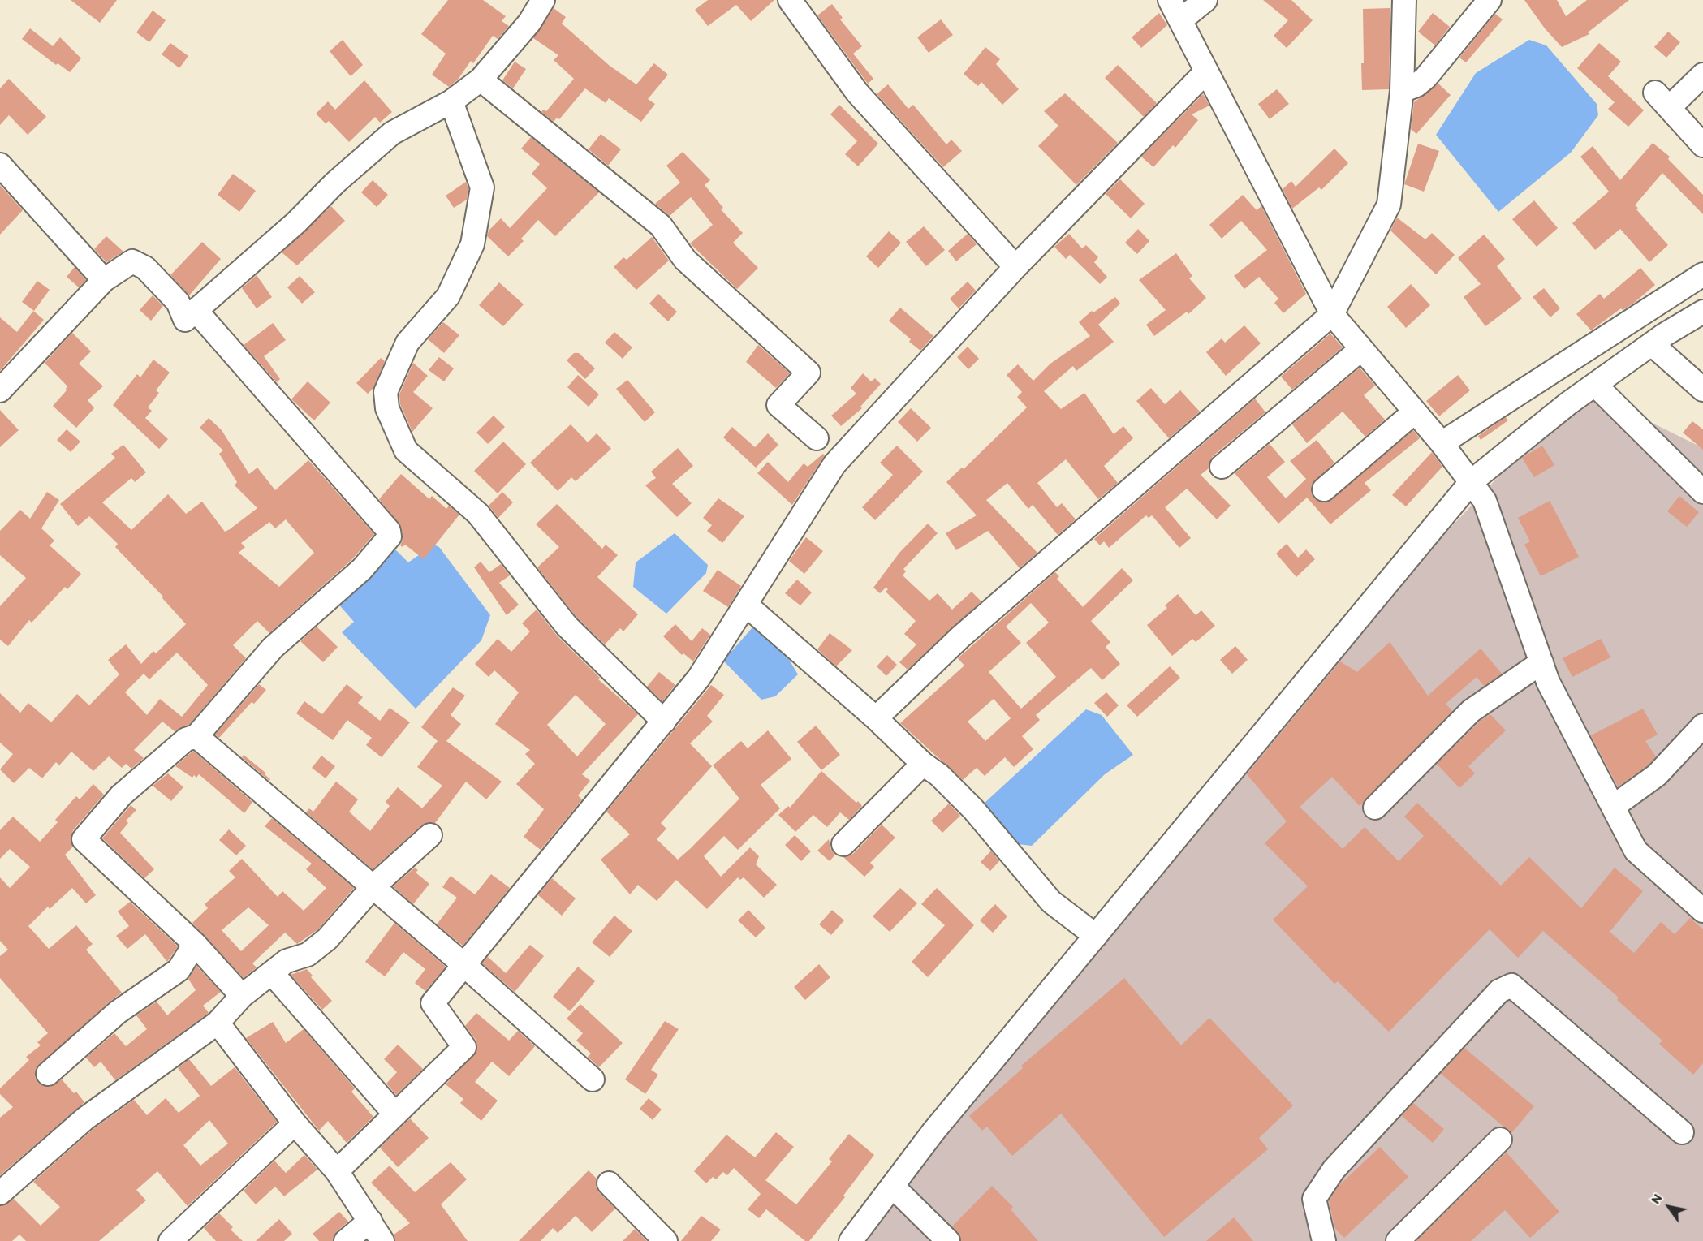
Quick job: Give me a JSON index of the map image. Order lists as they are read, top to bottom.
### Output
{
  "north": "top left"
}
